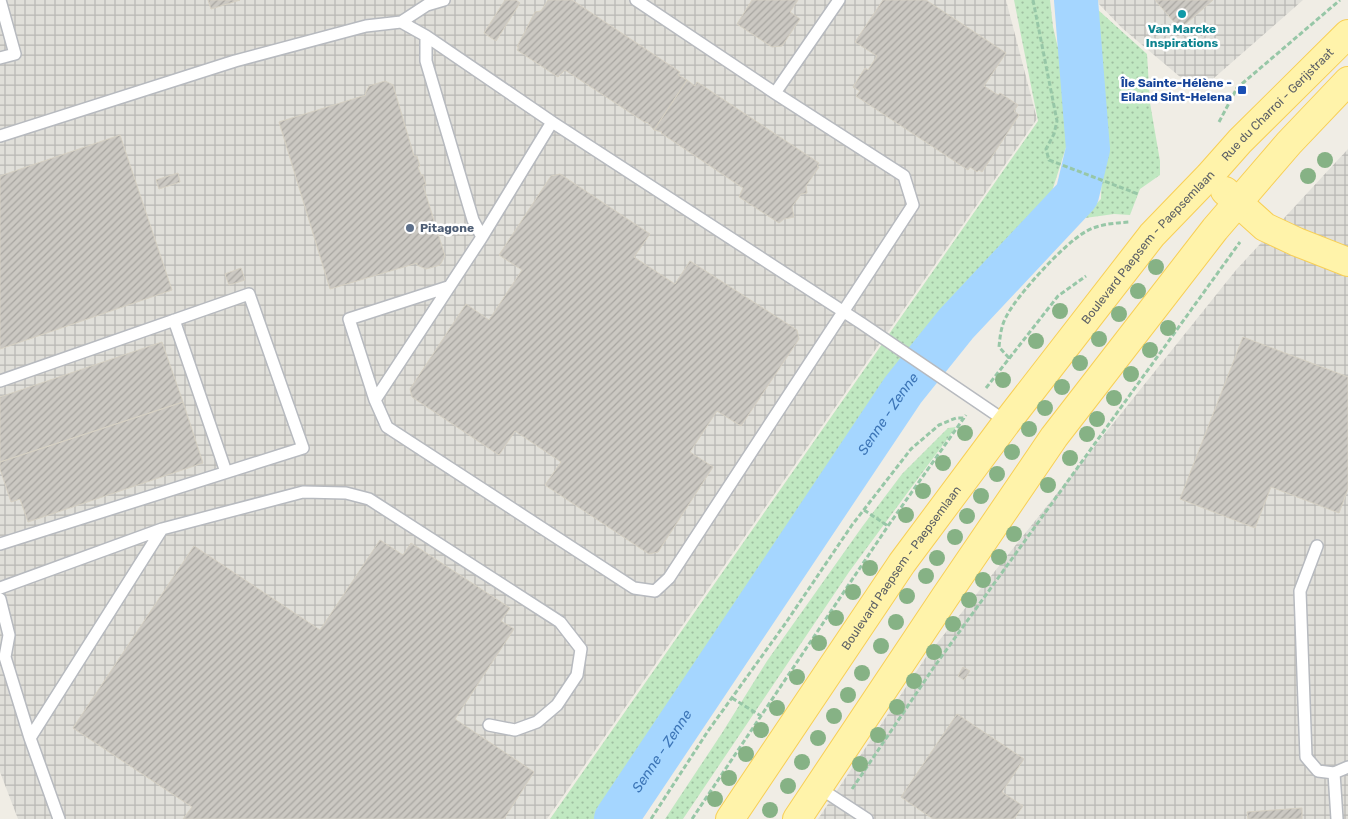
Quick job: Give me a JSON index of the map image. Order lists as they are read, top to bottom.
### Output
{
  "streets": {
    "main road": ["Rue du Charroi - Gerijstraat", "Boulevard Paepsem - Paepsemlaan"]
  },
  "crossings": [
    ["Rue du Charroi - Gerijstraat", "Boulevard Paepsem - Paepsemlaan"]
  ],
  "water": ["Senne - Zenne"],
  "places": {
    "other": ["Van Marcke Inspirations", "Pitagone"],
    "transit": ["Île Sainte-Hélène - Eiland Sint-Helena"]
  }
}
